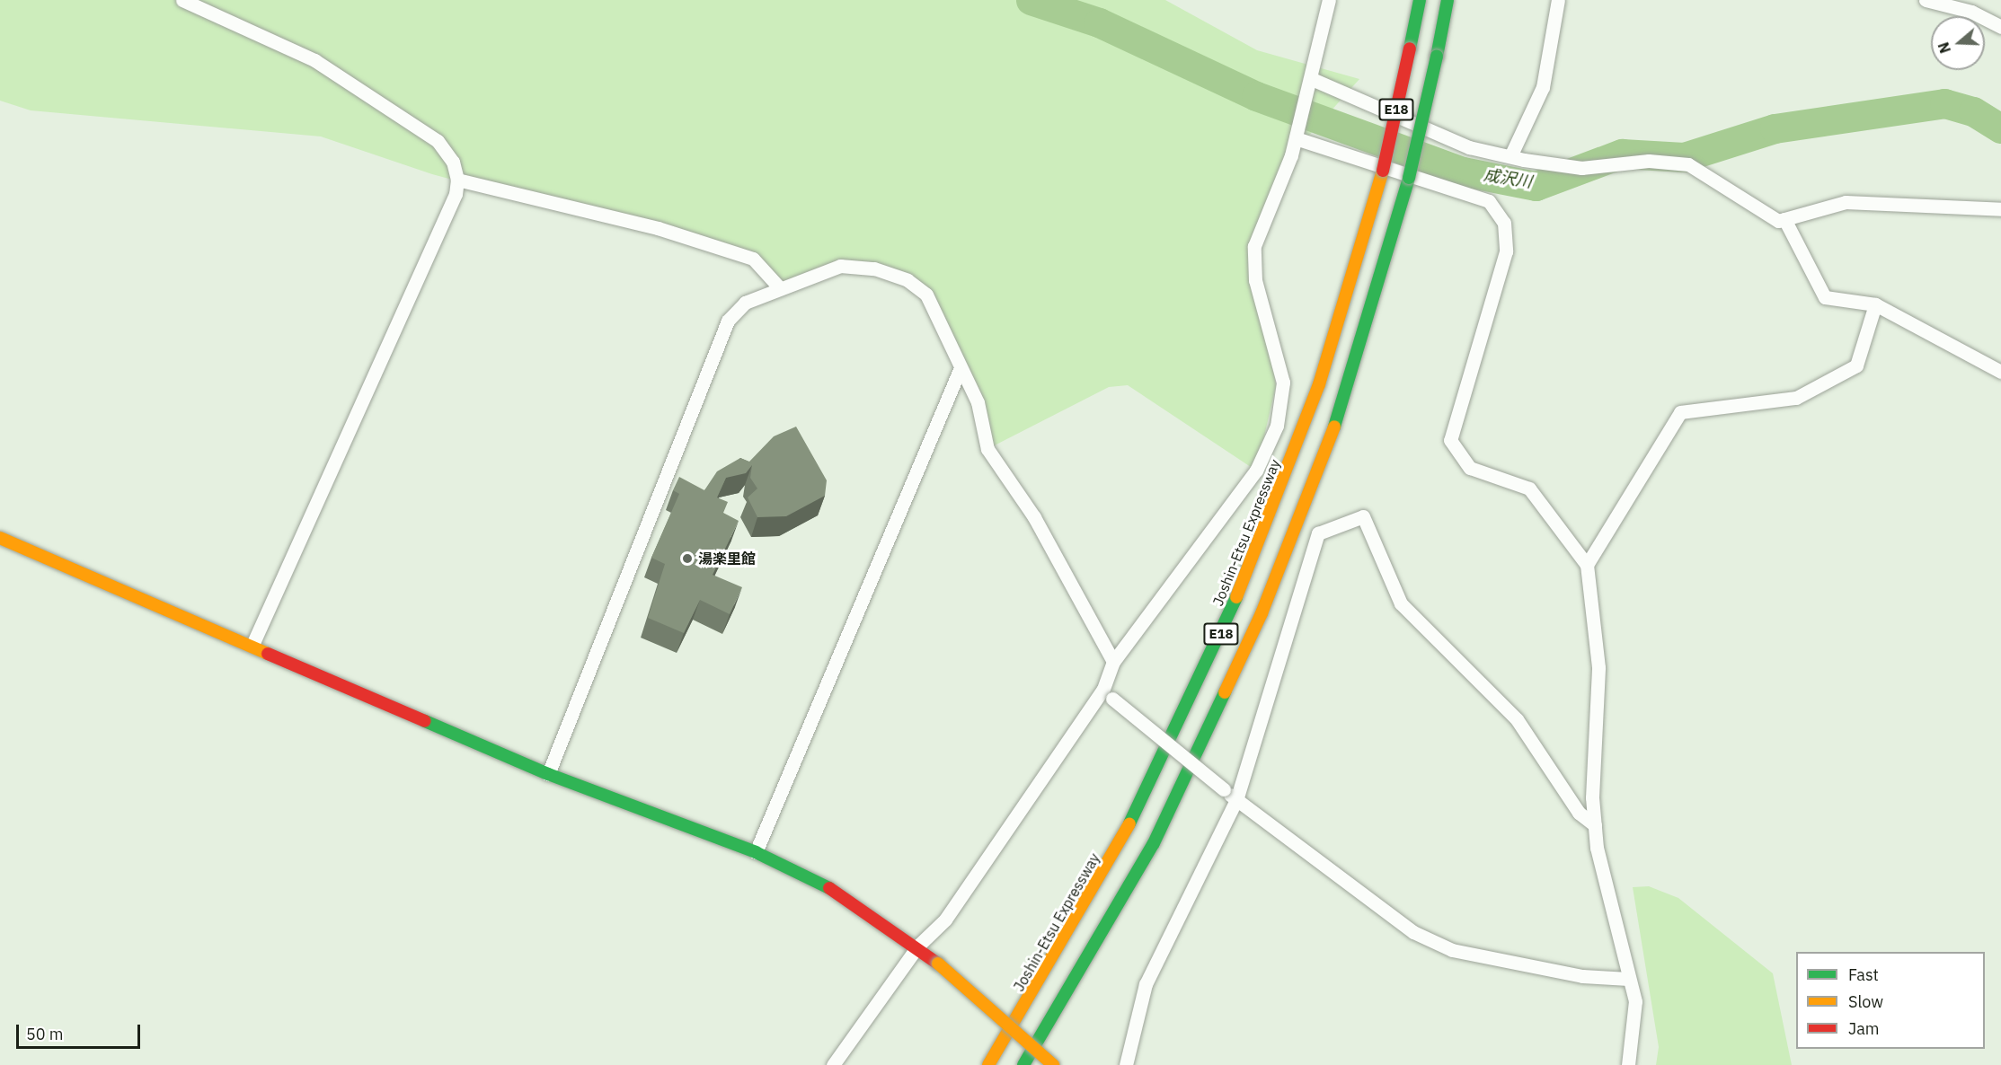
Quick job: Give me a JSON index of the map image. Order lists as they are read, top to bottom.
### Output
{
  "streets": {
    "main road": ["E18", "Joshin-Etsu Expressway"]
  },
  "water": ["成沢川"],
  "places": ["湯楽里館"],
  "legend": ["Fast", "Slow", "Jam"],
  "scale_bar": "50 m",
  "north": "left"
}
